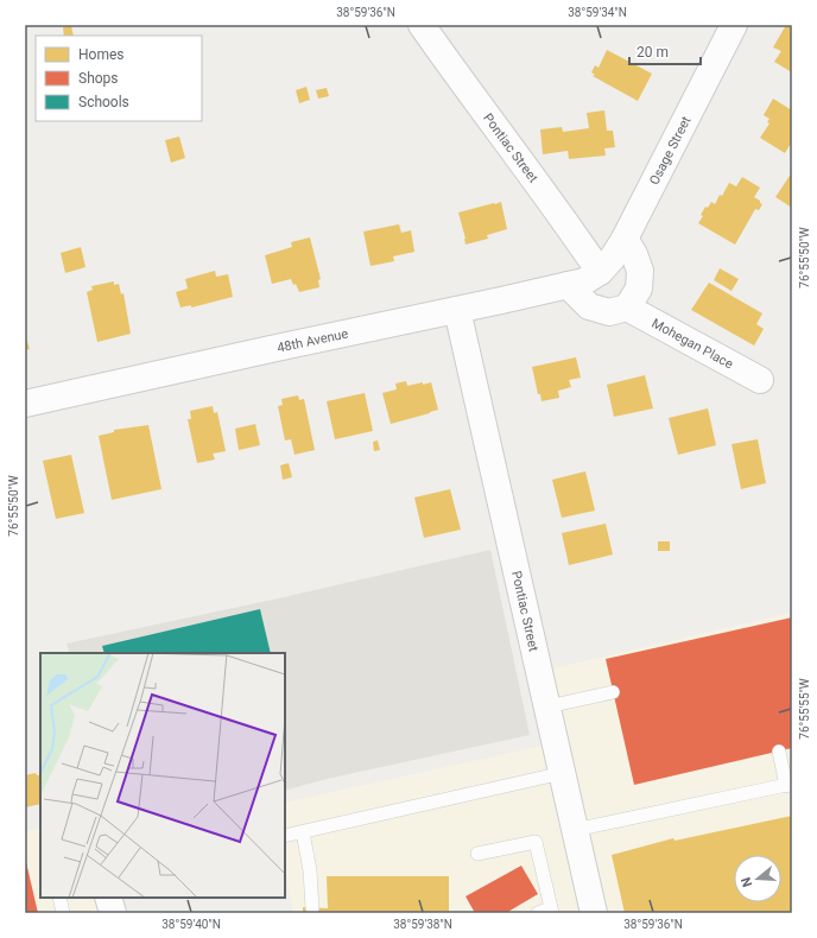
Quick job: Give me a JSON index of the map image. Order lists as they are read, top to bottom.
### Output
{
  "streets": {
    "street": [
      "Pontiac Street",
      "Osage Street",
      "48th Avenue",
      "Mohegan Place"
    ]
  },
  "crossings": [
    ["Pontiac Street", "Osage Street"],
    ["Pontiac Street", "48th Avenue"],
    ["Osage Street", "48th Avenue"]
  ],
  "legend": ["Homes", "Shops", "Schools"],
  "scale_bar": "20 m",
  "north": "left",
  "coordinates": [
    "38°59'36\"N",
    "38°59'34\"N",
    "76°55'50\"W",
    "76°55'55\"W",
    "38°59'40\"N",
    "38°59'38\"N"
  ]
}
